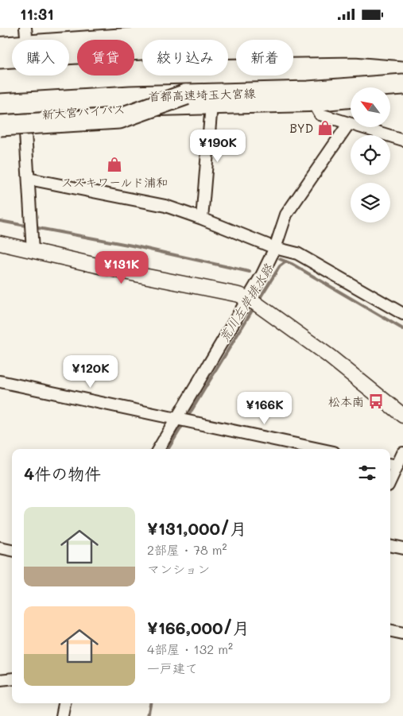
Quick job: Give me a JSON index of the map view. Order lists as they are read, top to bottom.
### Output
{
  "streets": {
    "highway": ["首都高速埼玉大宮線", "新大宮バイパス"]
  },
  "water": ["荒川左岸排水路"],
  "places": {
    "shop": ["BYD", "スズキワールド浦和"],
    "bus stop": ["松本南"]
  },
  "north": "top left",
  "page": {
    "status": "11:31",
    "chip": [
      "購入",
      "賃貸",
      "絞り込み",
      "新着"
    ],
    "price": [
      "¥190K",
      "¥131K",
      "¥120K",
      "¥166K"
    ],
    "heading": "4件の物件",
    "list": [
      {
        "name": "¥131,000/月",
        "note": "2部屋 · 78 m² · マンション"
      },
      {
        "name": "¥166,000/月",
        "note": "4部屋 · 132 m² · 一戸建て"
      }
    ]
  }
}
